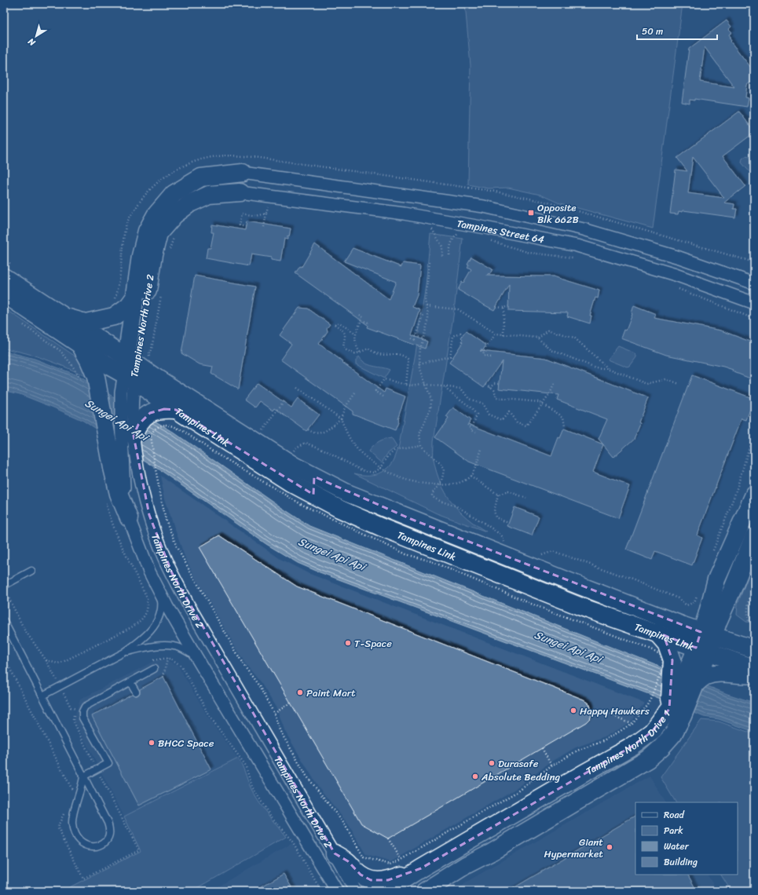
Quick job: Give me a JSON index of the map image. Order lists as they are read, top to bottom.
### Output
{
  "streets": {
    "main road": ["Tampines North Drive 2", "Tampines Link", "Tampines North Drive 1"],
    "street": ["Tampines Street 64"]
  },
  "crossings": [
    ["Tampines Street 64", "Tampines North Drive 2"],
    ["Tampines North Drive 2", "Tampines Link"],
    ["Tampines Link", "Tampines North Drive 1"]
  ],
  "water": ["Sungei Api Api"],
  "places": {
    "transit": ["Opposite Blk 662B"],
    "other": [
      "T-Space",
      "Paint Mart",
      "Happy Hawkers",
      "BHCC Space",
      "Durasafe",
      "Absolute Bedding",
      "Giant Hypermarket"
    ]
  },
  "legend": [
    "Road",
    "Park",
    "Water",
    "Building"
  ],
  "scale_bar": "50 m",
  "north": "bottom left"
}
